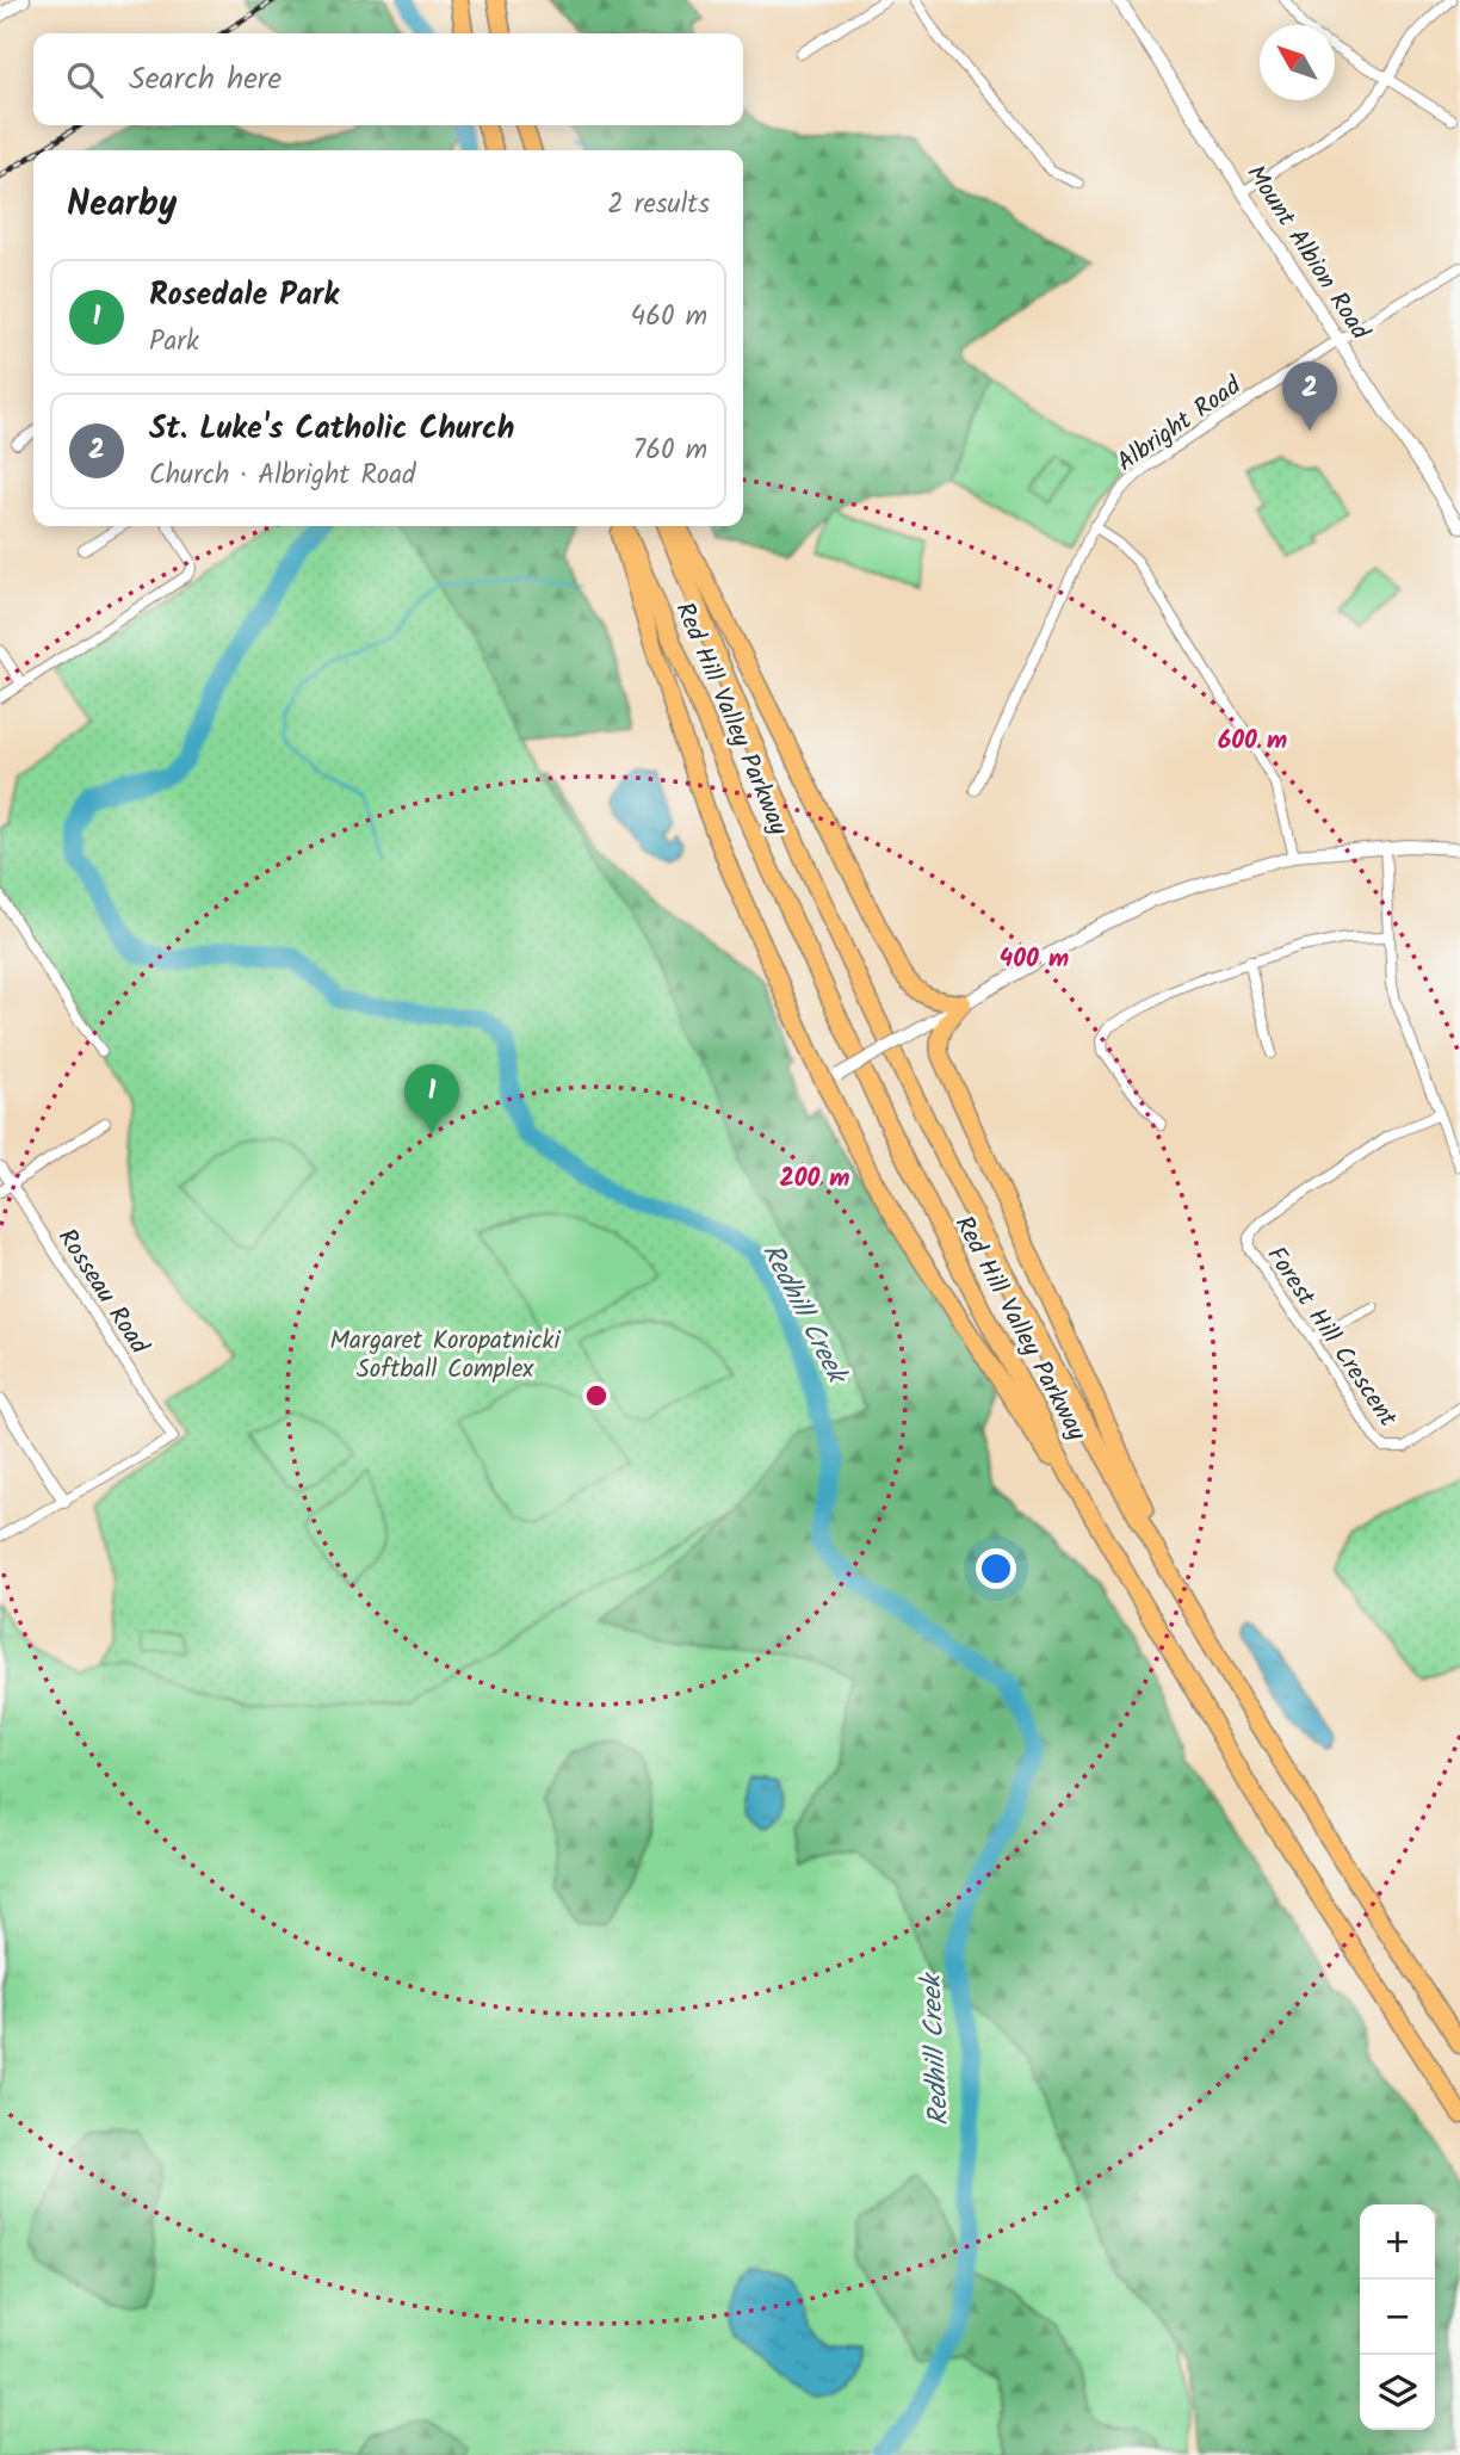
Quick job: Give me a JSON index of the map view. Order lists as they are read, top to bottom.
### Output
{
  "streets": {
    "highway": ["Red Hill Valley Parkway"],
    "street": [
      "Mount Albion Road",
      "Albright Road",
      "Rosseau Road",
      "Forest Hill Crescent"
    ]
  },
  "crossings": [
    ["Mount Albion Road", "Albright Road"]
  ],
  "water": ["Redhill Creek"],
  "parks": ["Margaret Koropatnicki Softball Complex"],
  "north": "top left",
  "page": {
    "search": "Search here",
    "heading": ["Nearby", "2 results"],
    "list": [
      {
        "mark": "1",
        "name": "Rosedale Park",
        "note": "Park",
        "value": "460 m"
      },
      {
        "mark": "2",
        "name": "St. Luke's Catholic Church",
        "note": "Church · Albright Road",
        "value": "760 m"
      }
    ],
    "pins": ["2", "1"],
    "map_buttons": ["+", "−"]
  },
  "rings": ["600 m", "400 m", "200 m"]
}
